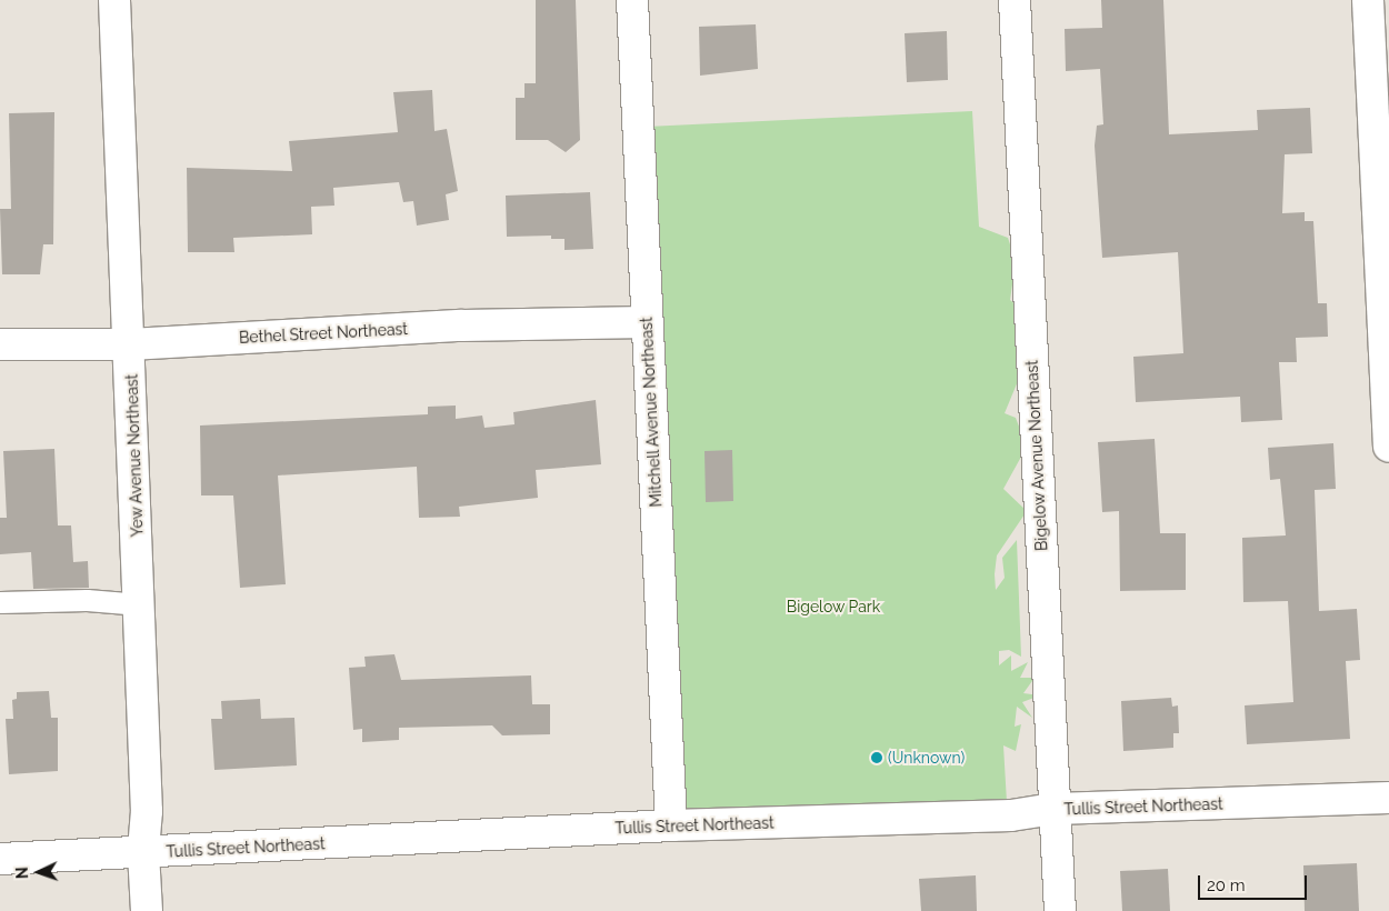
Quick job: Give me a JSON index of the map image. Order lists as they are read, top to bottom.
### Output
{
  "streets": {
    "street": [
      "Bethel Street Northeast",
      "Mitchell Avenue Northeast",
      "Yew Avenue Northeast",
      "Bigelow Avenue Northeast",
      "Tullis Street Northeast"
    ]
  },
  "crossings": [
    ["Bethel Street Northeast", "Mitchell Avenue Northeast"],
    ["Bethel Street Northeast", "Yew Avenue Northeast"],
    ["Mitchell Avenue Northeast", "Tullis Street Northeast"],
    ["Yew Avenue Northeast", "Tullis Street Northeast"],
    ["Bigelow Avenue Northeast", "Tullis Street Northeast"]
  ],
  "parks": ["Bigelow Park"],
  "places": ["(Unknown)"],
  "scale_bar": "20 m",
  "north": "left"
}
